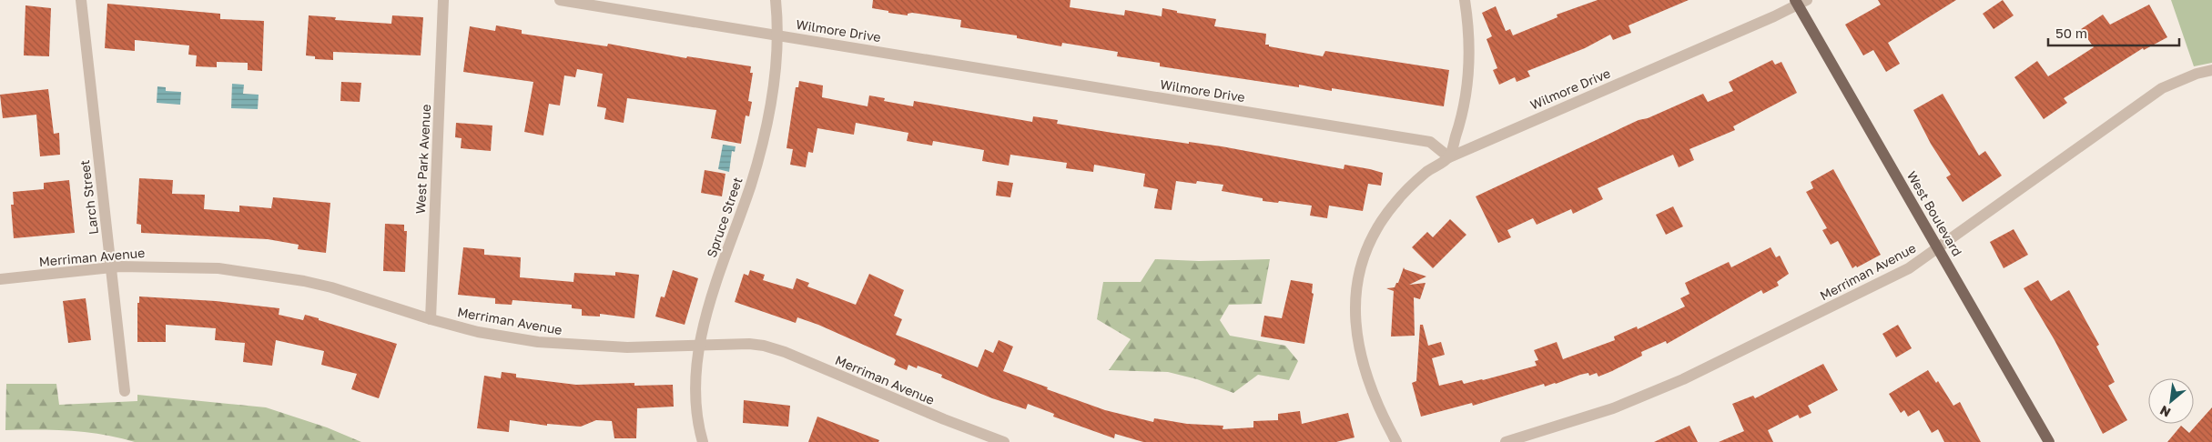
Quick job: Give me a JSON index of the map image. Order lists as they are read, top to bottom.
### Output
{
  "streets": {
    "main road": ["West Boulevard"],
    "street": [
      "Wilmore Drive",
      "West Park Avenue",
      "Larch Street",
      "Spruce Street",
      "Merriman Avenue"
    ]
  },
  "crossings": [
    ["Wilmore Drive", "West Boulevard"],
    ["Wilmore Drive", "Spruce Street"],
    ["West Park Avenue", "Merriman Avenue"],
    ["Larch Street", "Merriman Avenue"],
    ["West Boulevard", "Merriman Avenue"],
    ["Spruce Street", "Merriman Avenue"]
  ],
  "scale_bar": "50 m",
  "north": "bottom left"
}
